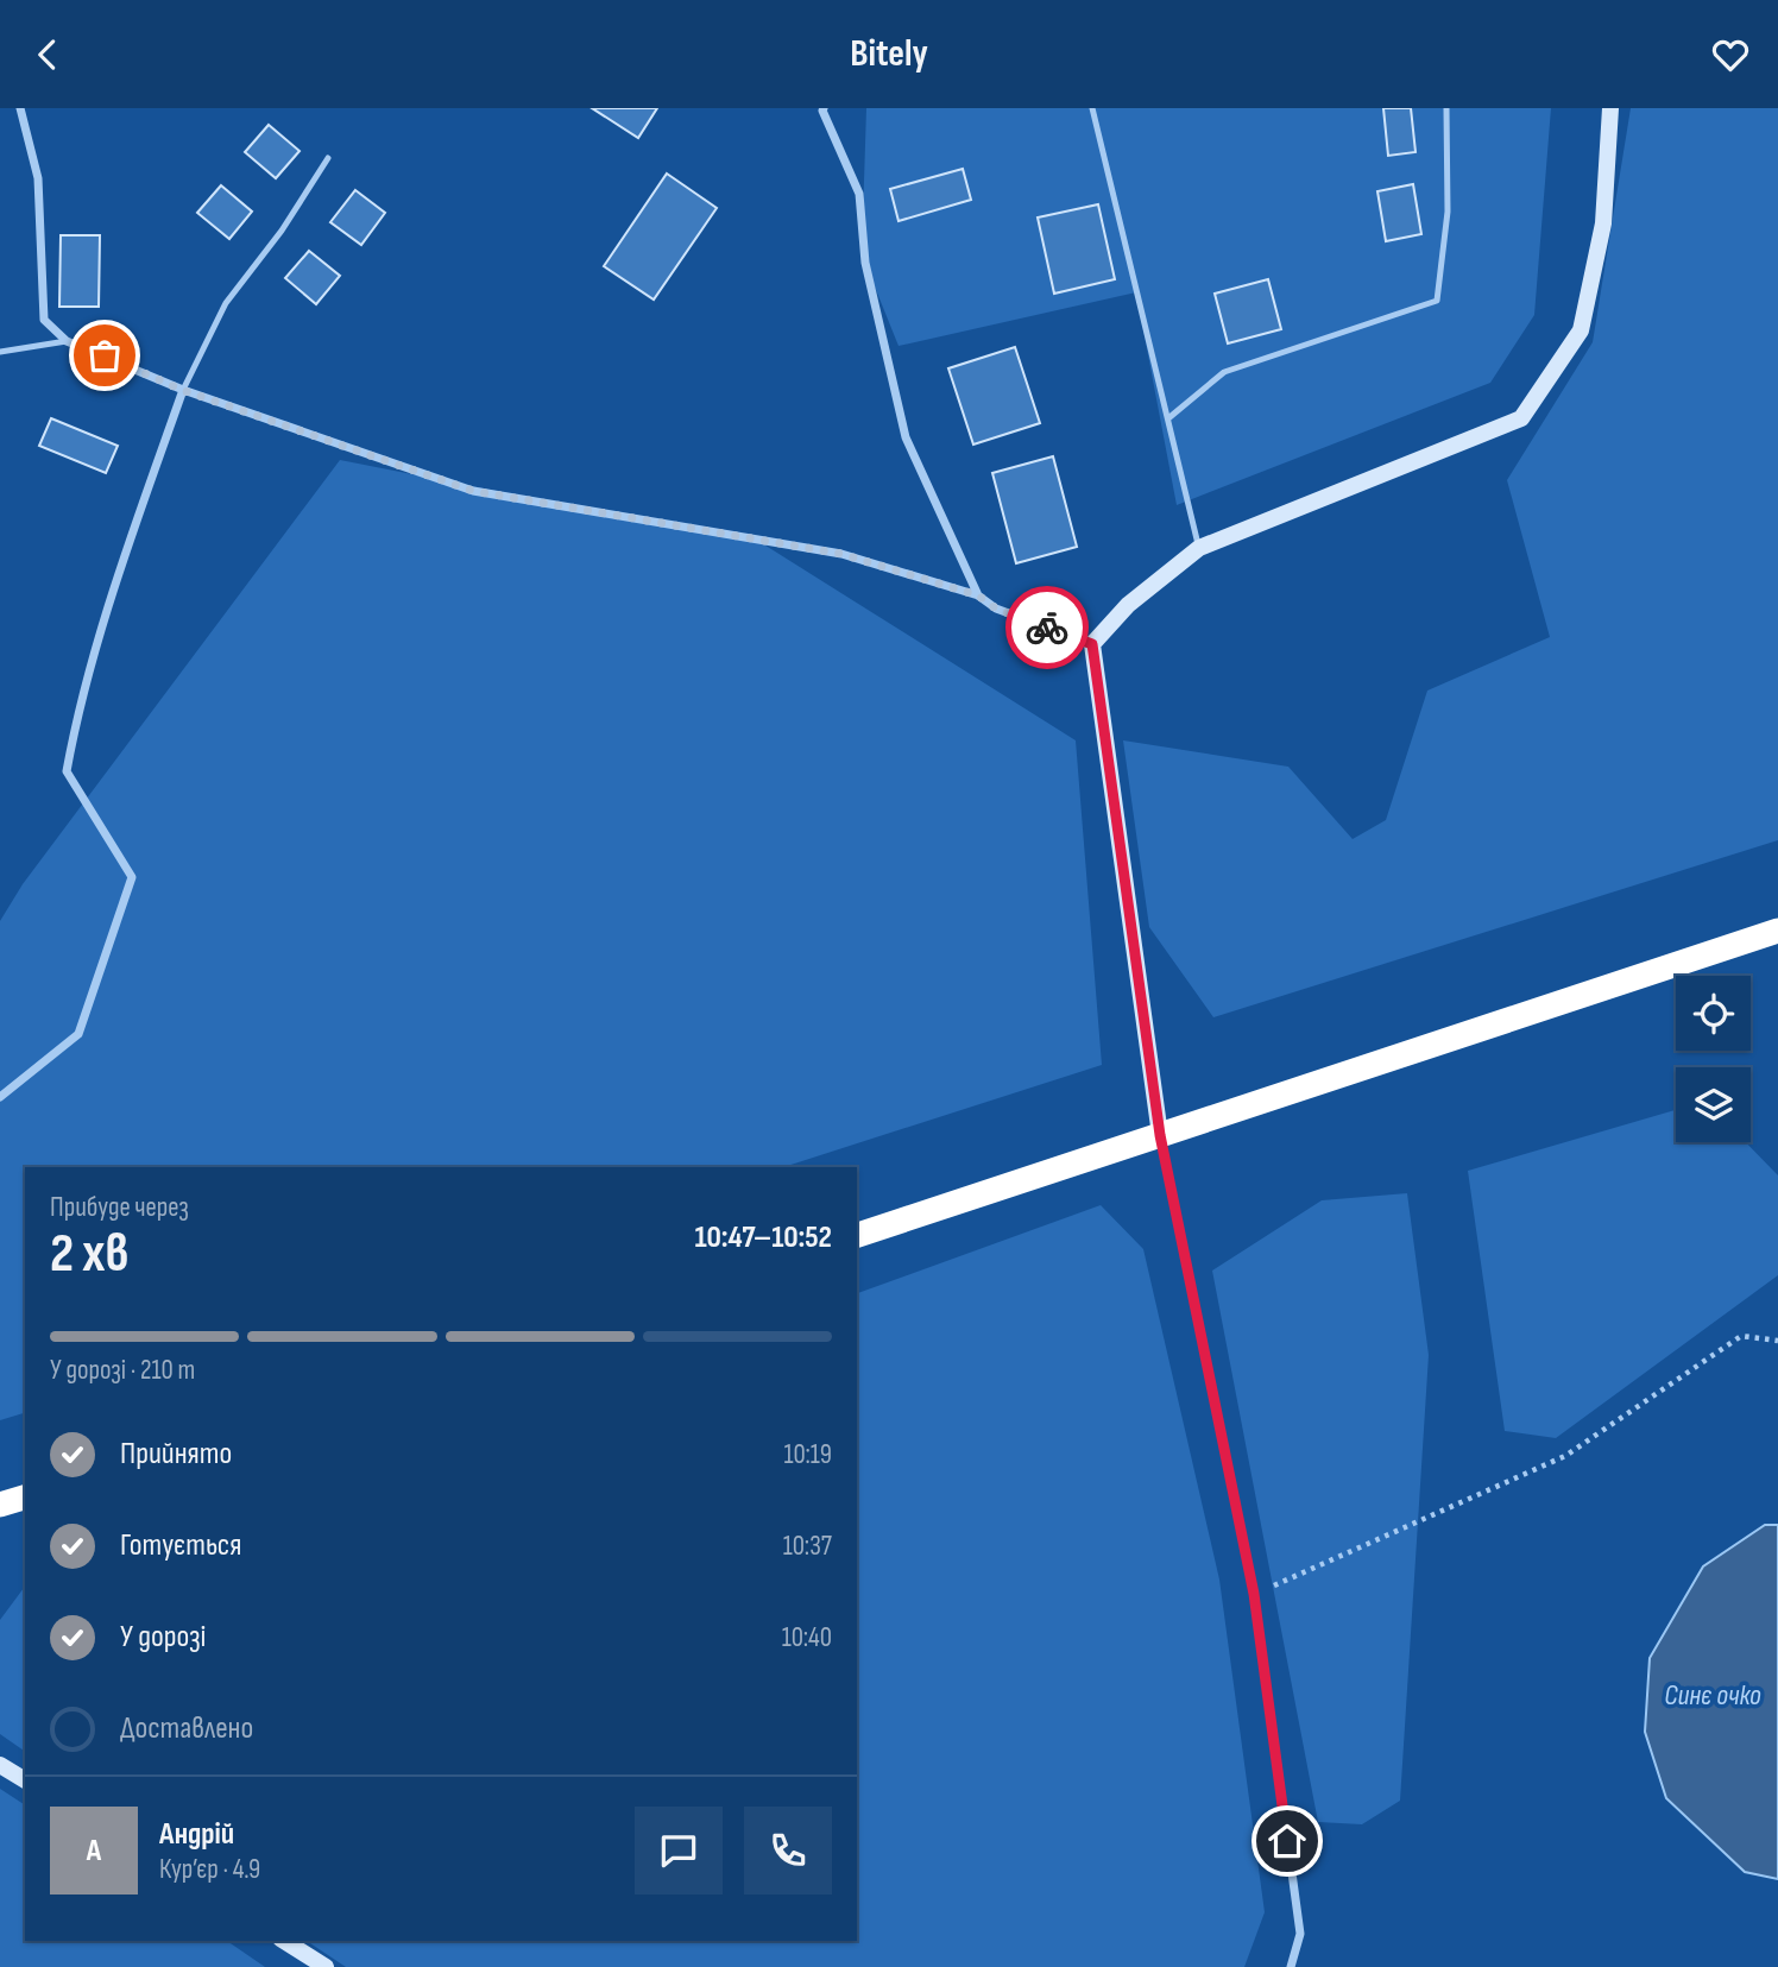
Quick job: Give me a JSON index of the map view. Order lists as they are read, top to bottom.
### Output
{
  "water": ["Синє очко"],
  "page": {
    "header": "Bitely",
    "heading": ["2 хв", "Прибуде через", "10:47–10:52"],
    "panel": ["Андрій", "Кур’єр · 4.9"],
    "bar": "У дорозі · 210 m",
    "list": [
      ["Прийнято", "10:19"],
      ["Готується", "10:37"],
      ["У дорозі", "10:40"],
      "Доставлено"
    ],
    "round": "А"
  }
}
